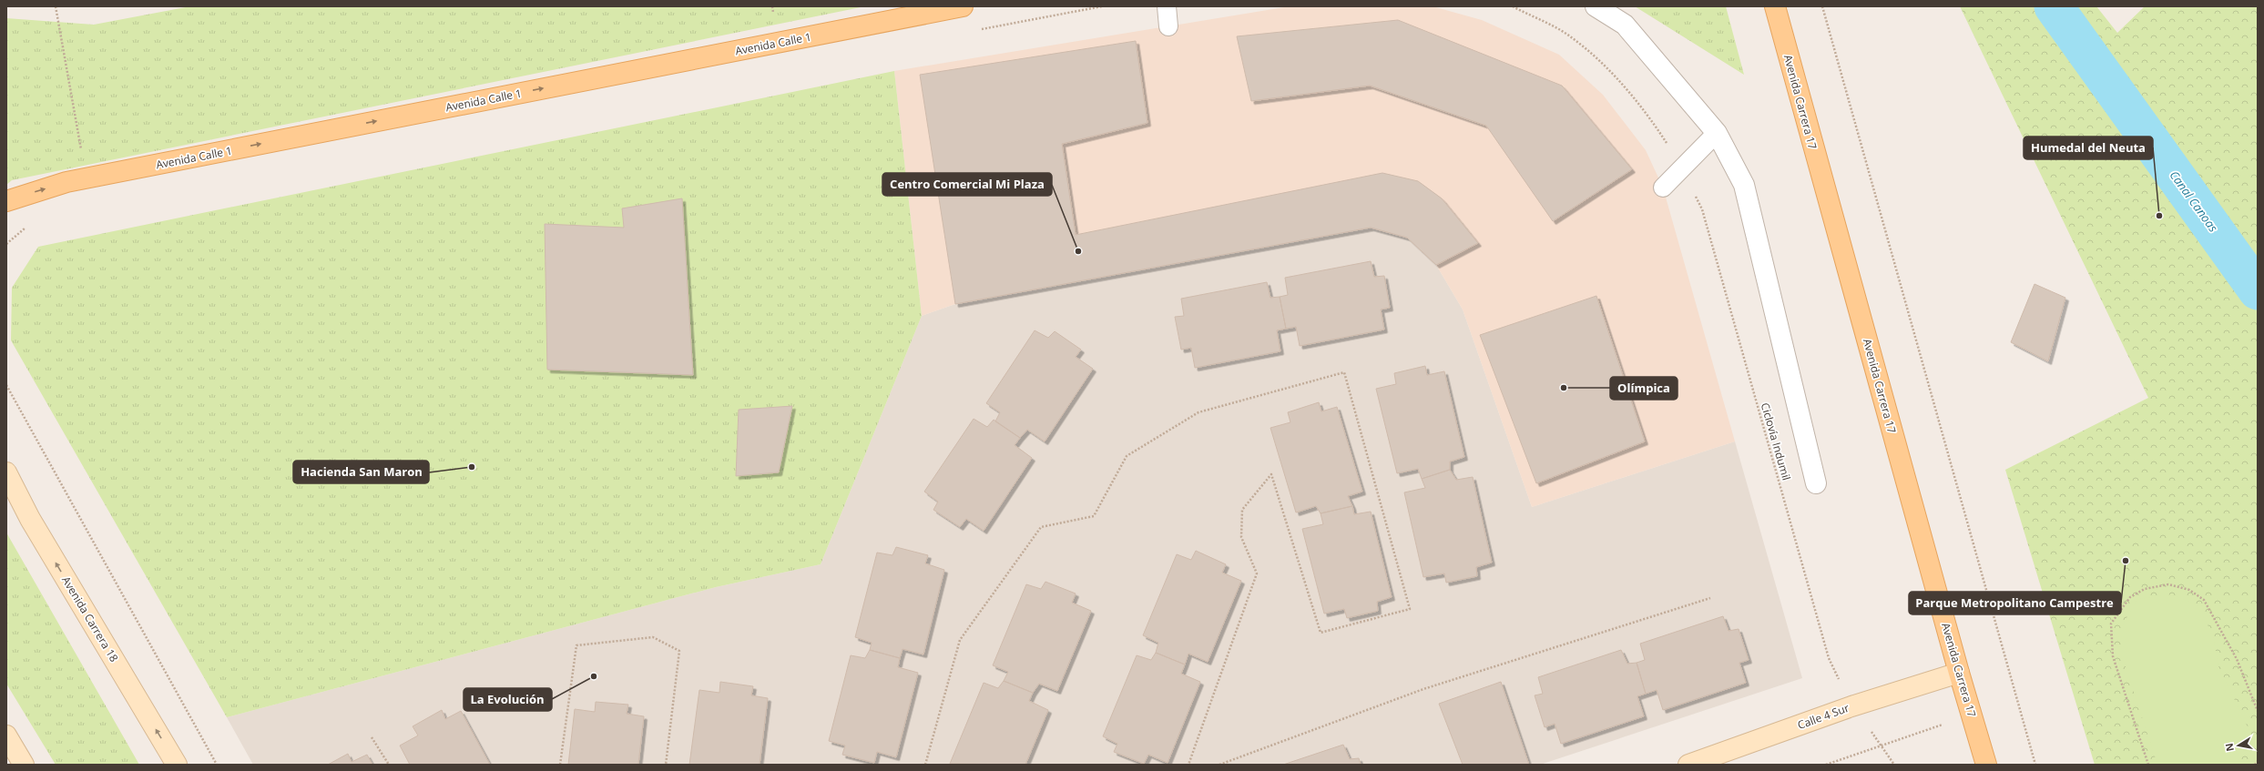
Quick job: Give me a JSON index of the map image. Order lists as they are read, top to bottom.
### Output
{
  "streets": {
    "main road": [
      "Avenida Calle 1",
      "Avenida Carrera 17",
      "Avenida Carrera 18",
      "Calle 4 Sur"
    ],
    "path": ["Ciclovía Indumil"]
  },
  "crossings": [
    ["Avenida Carrera 17", "Calle 4 Sur"],
    ["Ciclovía Indumil", "Calle 4 Sur"]
  ],
  "one_way": ["Avenida Calle 1", "Avenida Carrera 18"],
  "water": ["Canal Canoas"],
  "places": [
    "Humedal del Neuta",
    "Centro Comercial Mi Plaza",
    "Olímpica",
    "Hacienda San Maron",
    "Parque Metropolitano Campestre",
    "La Evolución"
  ],
  "north": "left"
}
